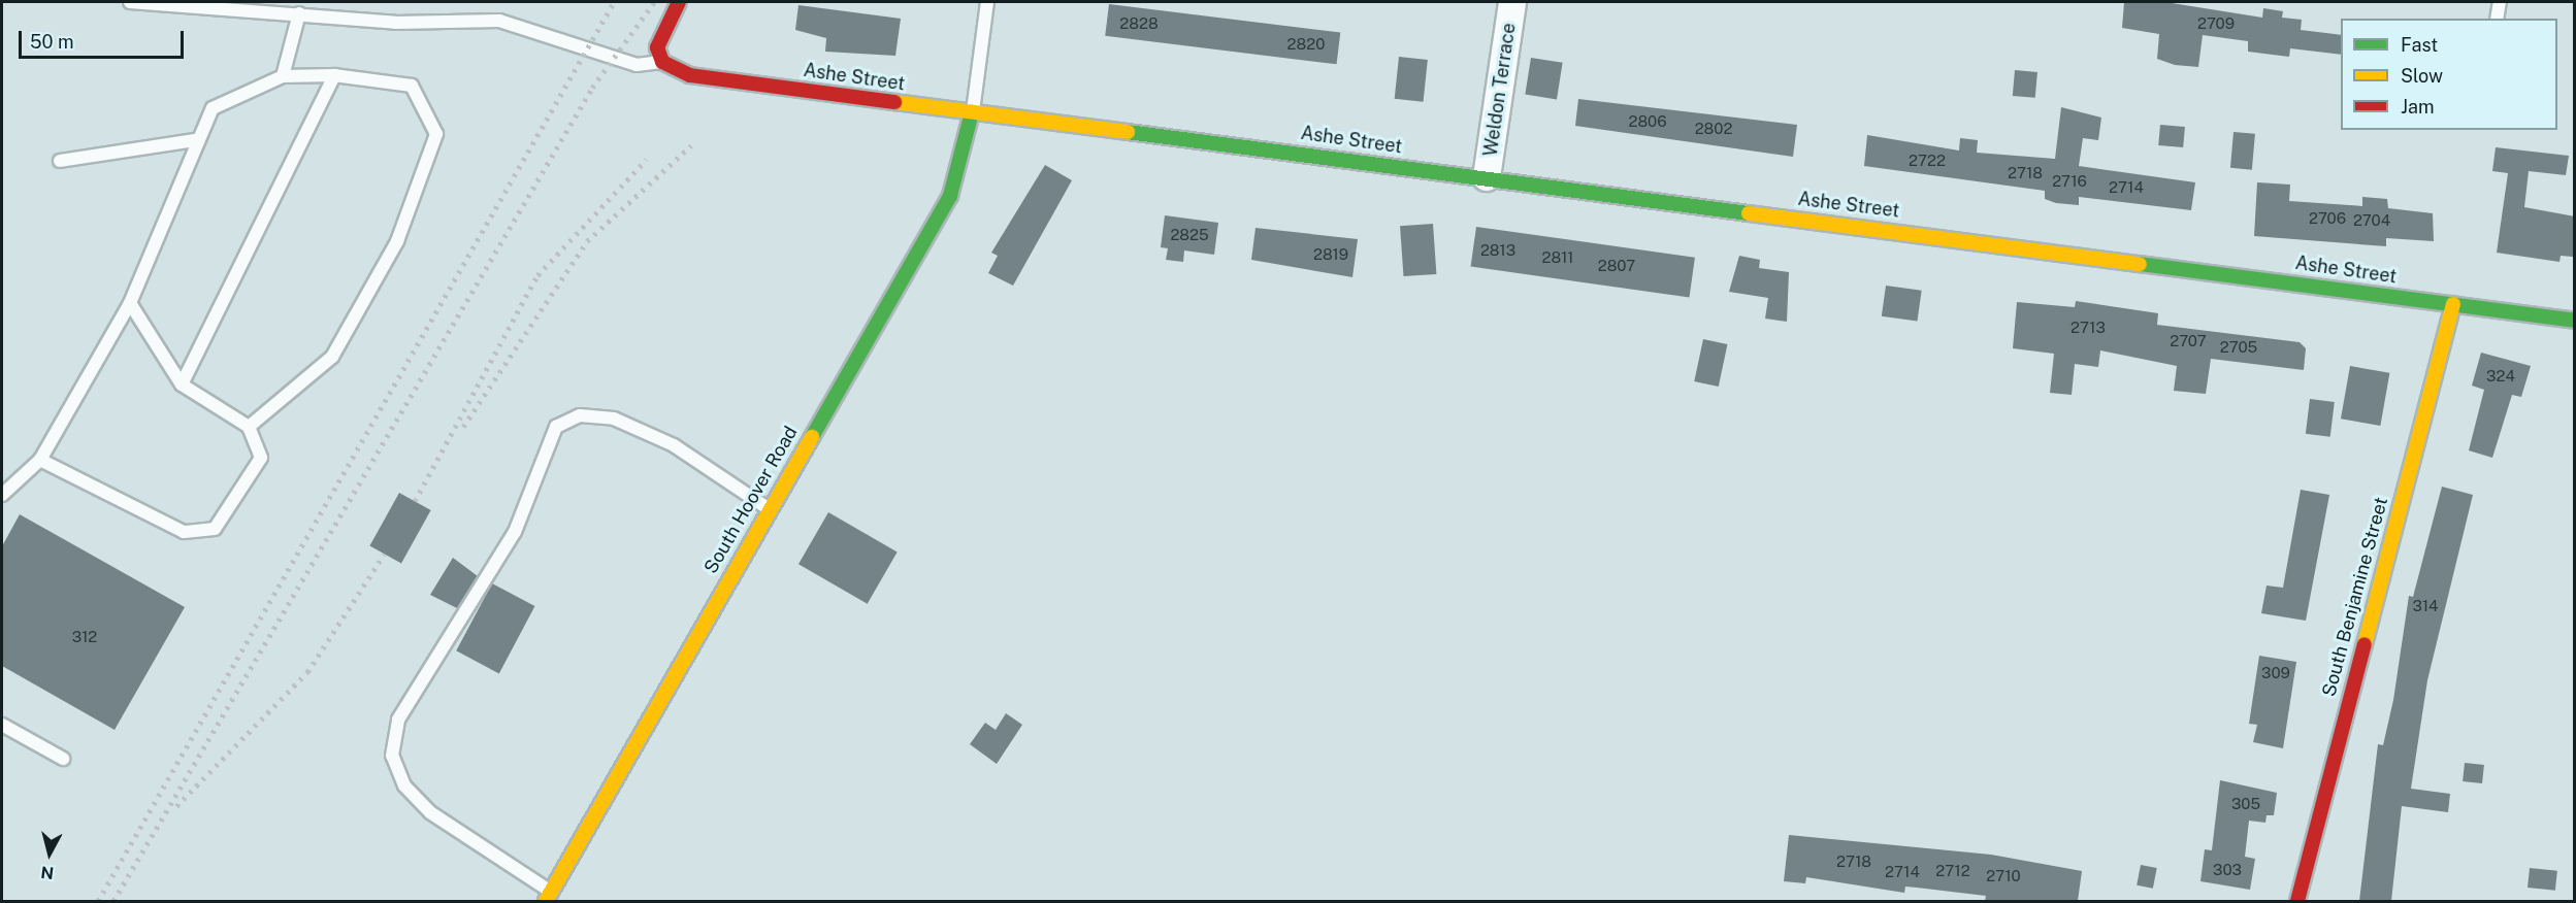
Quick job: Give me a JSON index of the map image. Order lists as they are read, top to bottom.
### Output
{
  "streets": {
    "street": [
      "Ashe Street",
      "Weldon Terrace",
      "South Hoover Road",
      "South Benjamine Street"
    ]
  },
  "crossings": [
    ["Ashe Street", "Weldon Terrace"],
    ["Ashe Street", "South Hoover Road"],
    ["Ashe Street", "South Benjamine Street"]
  ],
  "house_numbers": [
    "2828",
    "2709",
    "2820",
    "2806",
    "2802",
    "2722",
    "2718",
    "2716",
    "2714",
    "2706",
    "2704",
    "2825",
    "2813",
    "2819",
    "2811",
    "2807",
    "2713",
    "2707",
    "2705",
    "324",
    "314",
    "312",
    "309",
    "305",
    "2718",
    "303",
    "2712",
    "2714",
    "2710"
  ],
  "legend": ["Fast", "Slow", "Jam"],
  "scale_bar": "50 m",
  "north": "bottom"
}
